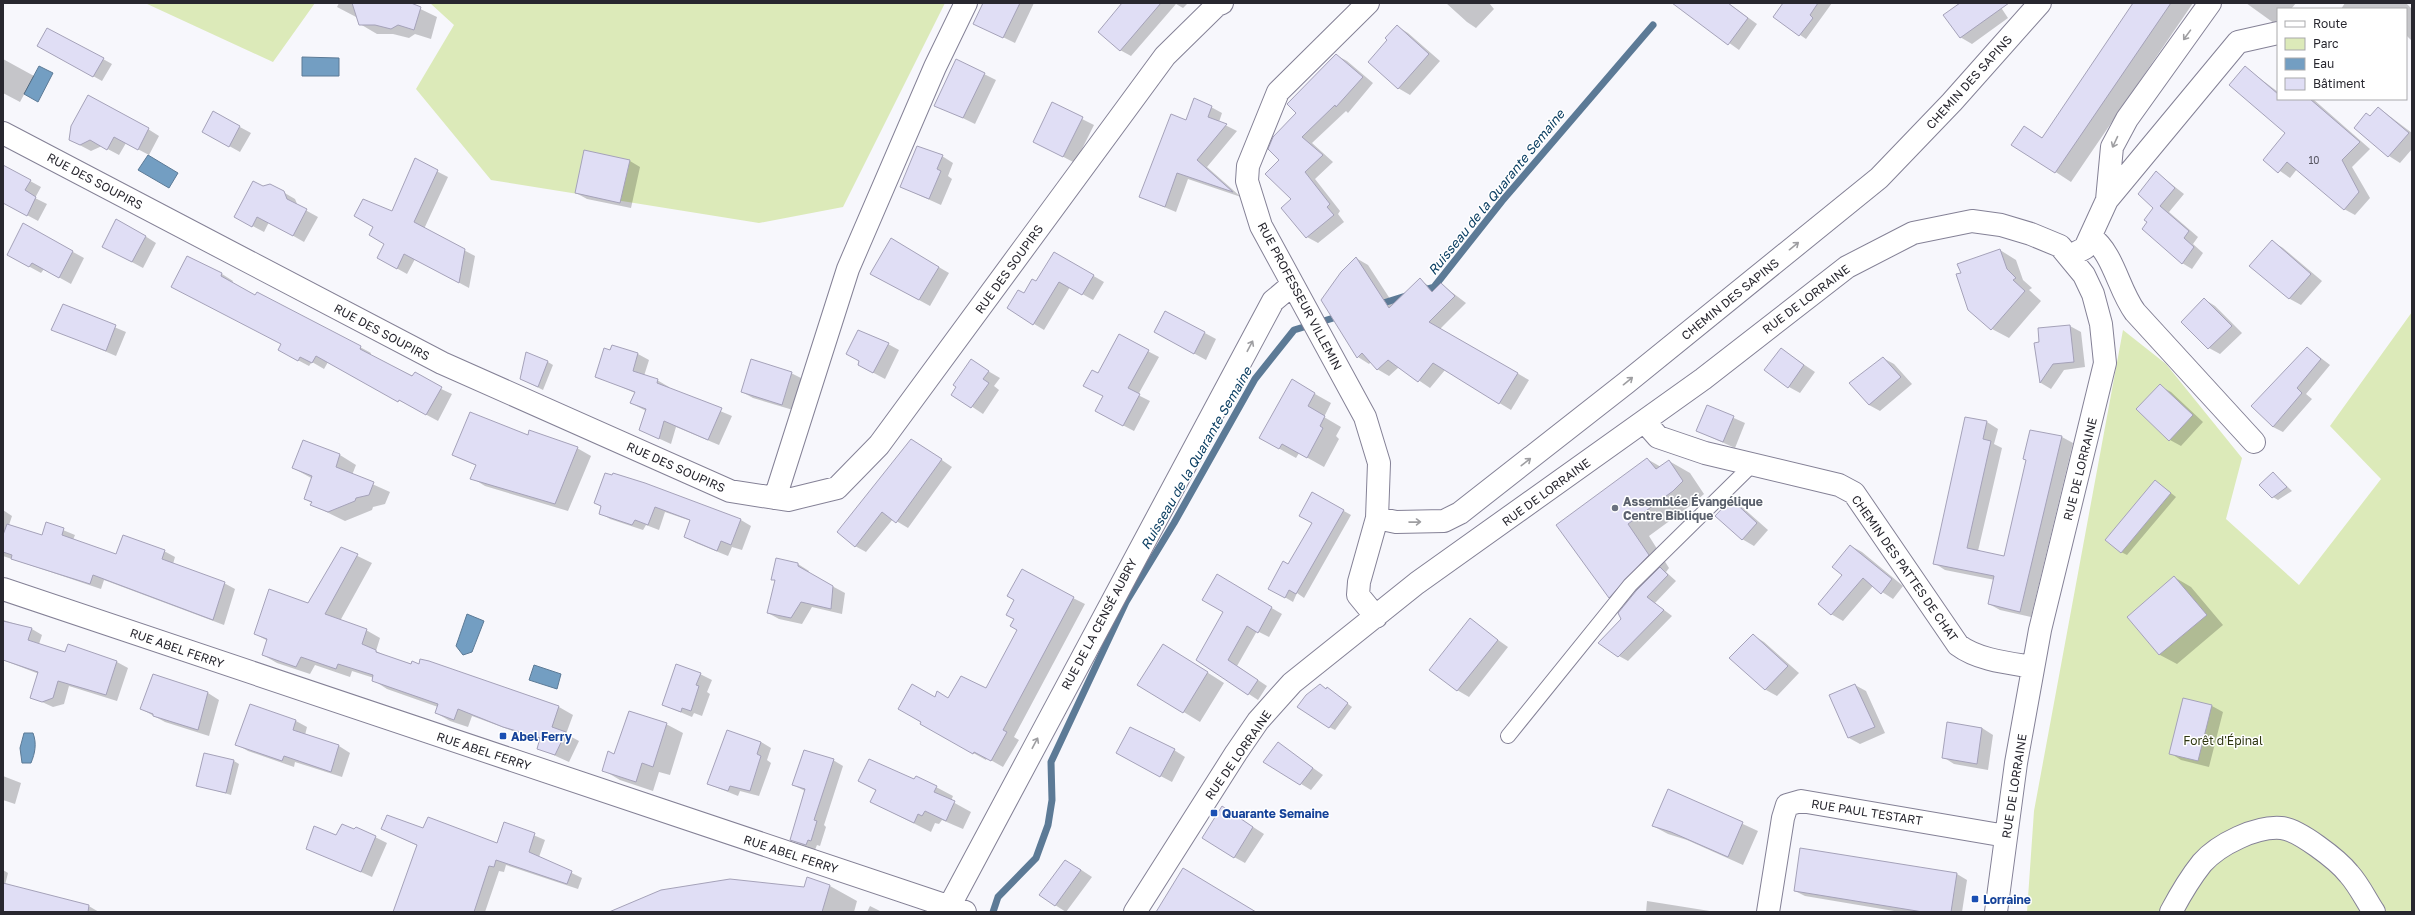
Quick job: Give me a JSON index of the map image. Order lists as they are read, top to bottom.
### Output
{
  "streets": {
    "street": [
      "CHEMIN DES SAPINS",
      "RUE DES SOUPIRS",
      "RUE PROFESSEUR VILLEMIN",
      "RUE DE LORRAINE",
      "CHEMIN DES PATTES DE CHAT",
      "RUE DE LA CENSÉ AUBRY",
      "RUE ABEL FERRY",
      "RUE PAUL TESTART"
    ]
  },
  "crossings": [
    ["CHEMIN DES SAPINS", "RUE PROFESSEUR VILLEMIN"],
    ["RUE PROFESSEUR VILLEMIN", "RUE DE LORRAINE"],
    ["RUE PROFESSEUR VILLEMIN", "RUE DE LA CENSÉ AUBRY"],
    ["RUE DE LORRAINE", "CHEMIN DES PATTES DE CHAT"],
    ["RUE DE LORRAINE", "RUE PAUL TESTART"],
    ["RUE DE LA CENSÉ AUBRY", "RUE ABEL FERRY"]
  ],
  "one_way": ["CHEMIN DES SAPINS", "RUE DE LA CENSÉ AUBRY"],
  "water": ["Ruisseau de la Quarante Semaine"],
  "parks": ["Forêt d'Épinal"],
  "places": {
    "other": ["Assemblée Évangélique Centre Biblique"],
    "transit": ["Abel Ferry", "Quarante Semaine", "Lorraine"]
  },
  "house_numbers": ["10"],
  "legend": [
    "Route",
    "Parc",
    "Eau",
    "Bâtiment"
  ]
}
